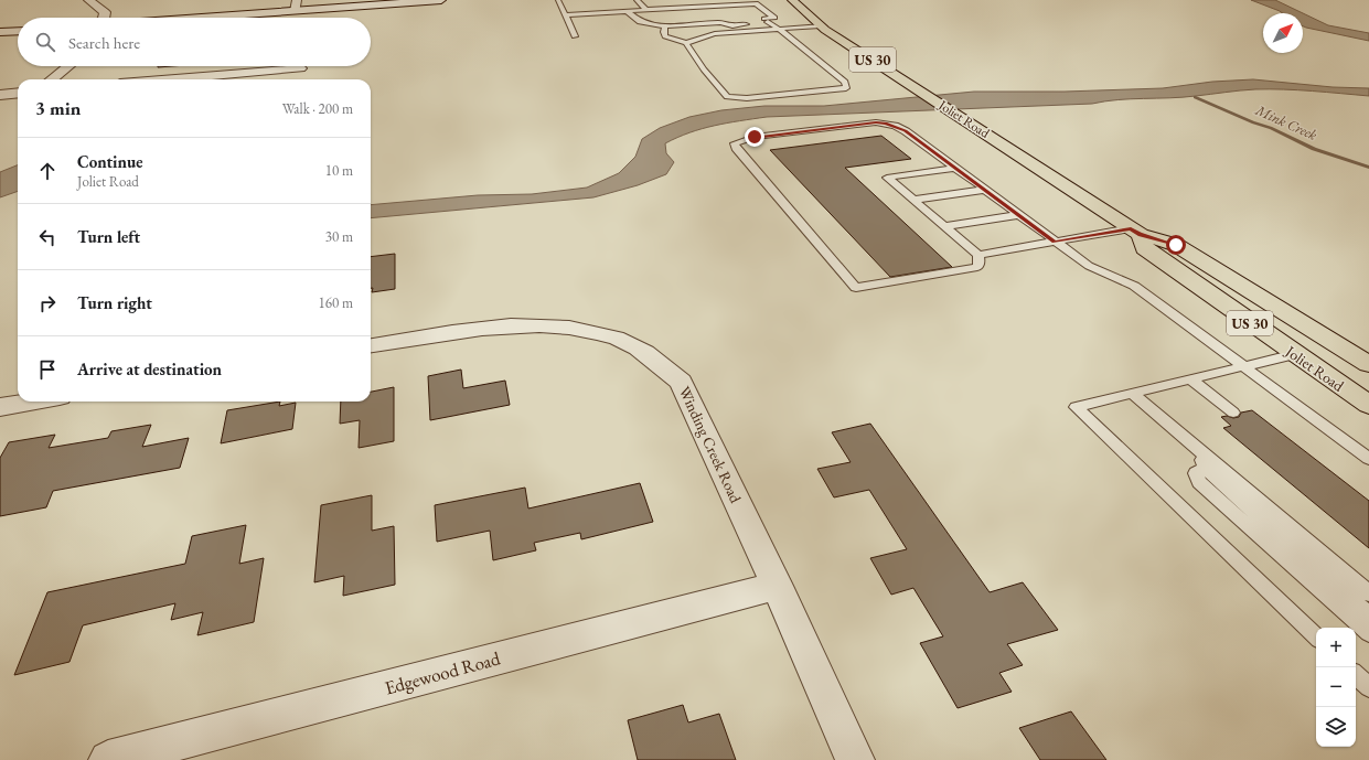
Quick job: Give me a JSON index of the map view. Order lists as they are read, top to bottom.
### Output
{
  "streets": {
    "main road": ["US 30", "Joliet Road"],
    "street": ["Winding Creek Road", "Edgewood Road"]
  },
  "crossings": [
    ["Winding Creek Road", "Edgewood Road"]
  ],
  "water": ["Mink Creek"],
  "north": "top right",
  "page": {
    "search": "Search here",
    "heading": ["3 min", "Walk · 200 m"],
    "list": [
      ["Continue", "Joliet Road", "10 m"],
      ["Turn left", "30 m"],
      ["Turn right", "160 m"],
      "Arrive at destination"
    ],
    "map_buttons": ["+", "−"]
  }
}
